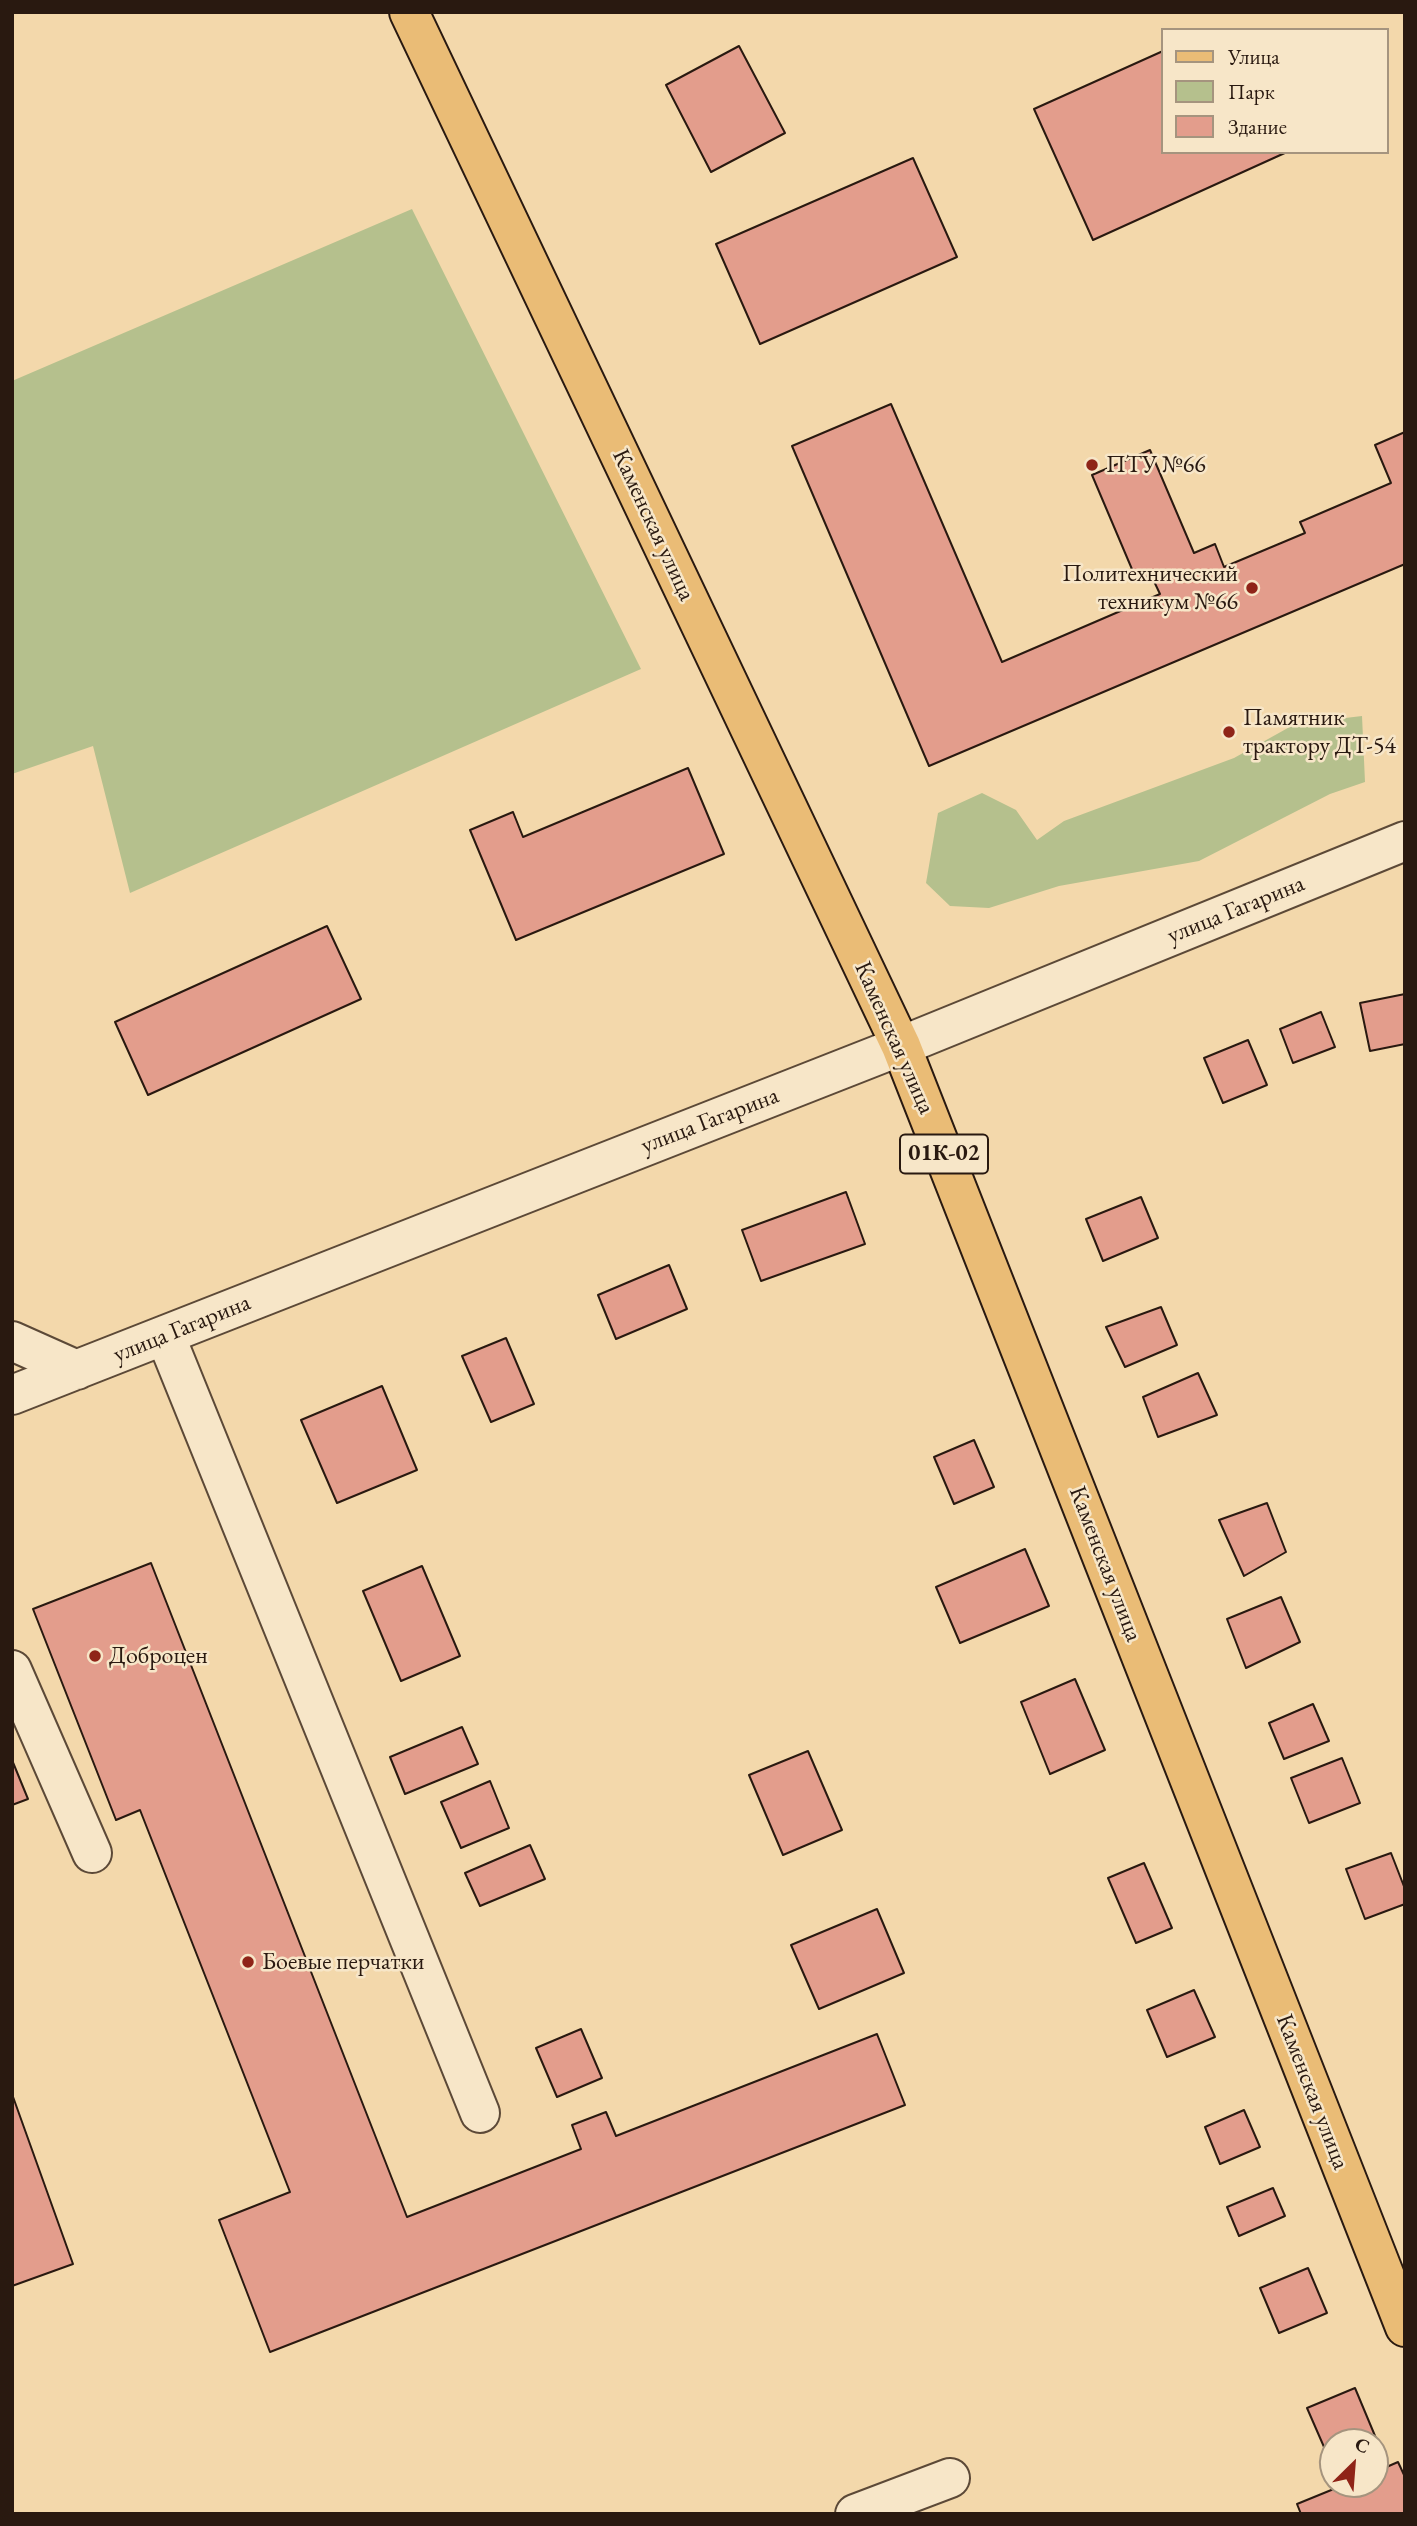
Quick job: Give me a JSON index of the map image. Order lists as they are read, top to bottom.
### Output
{
  "streets": {
    "main road": ["Каменская улица", "01К-02"],
    "street": ["улица Гагарина"]
  },
  "crossings": [
    ["Каменская улица", "улица Гагарина"]
  ],
  "places": [
    "ПТУ №66",
    "Политехнический техникум №66",
    "Памятник трактору ДТ-54",
    "Доброцен",
    "Боевые перчатки"
  ],
  "legend": ["Улица", "Парк", "Здание"],
  "north": "top right"
}
